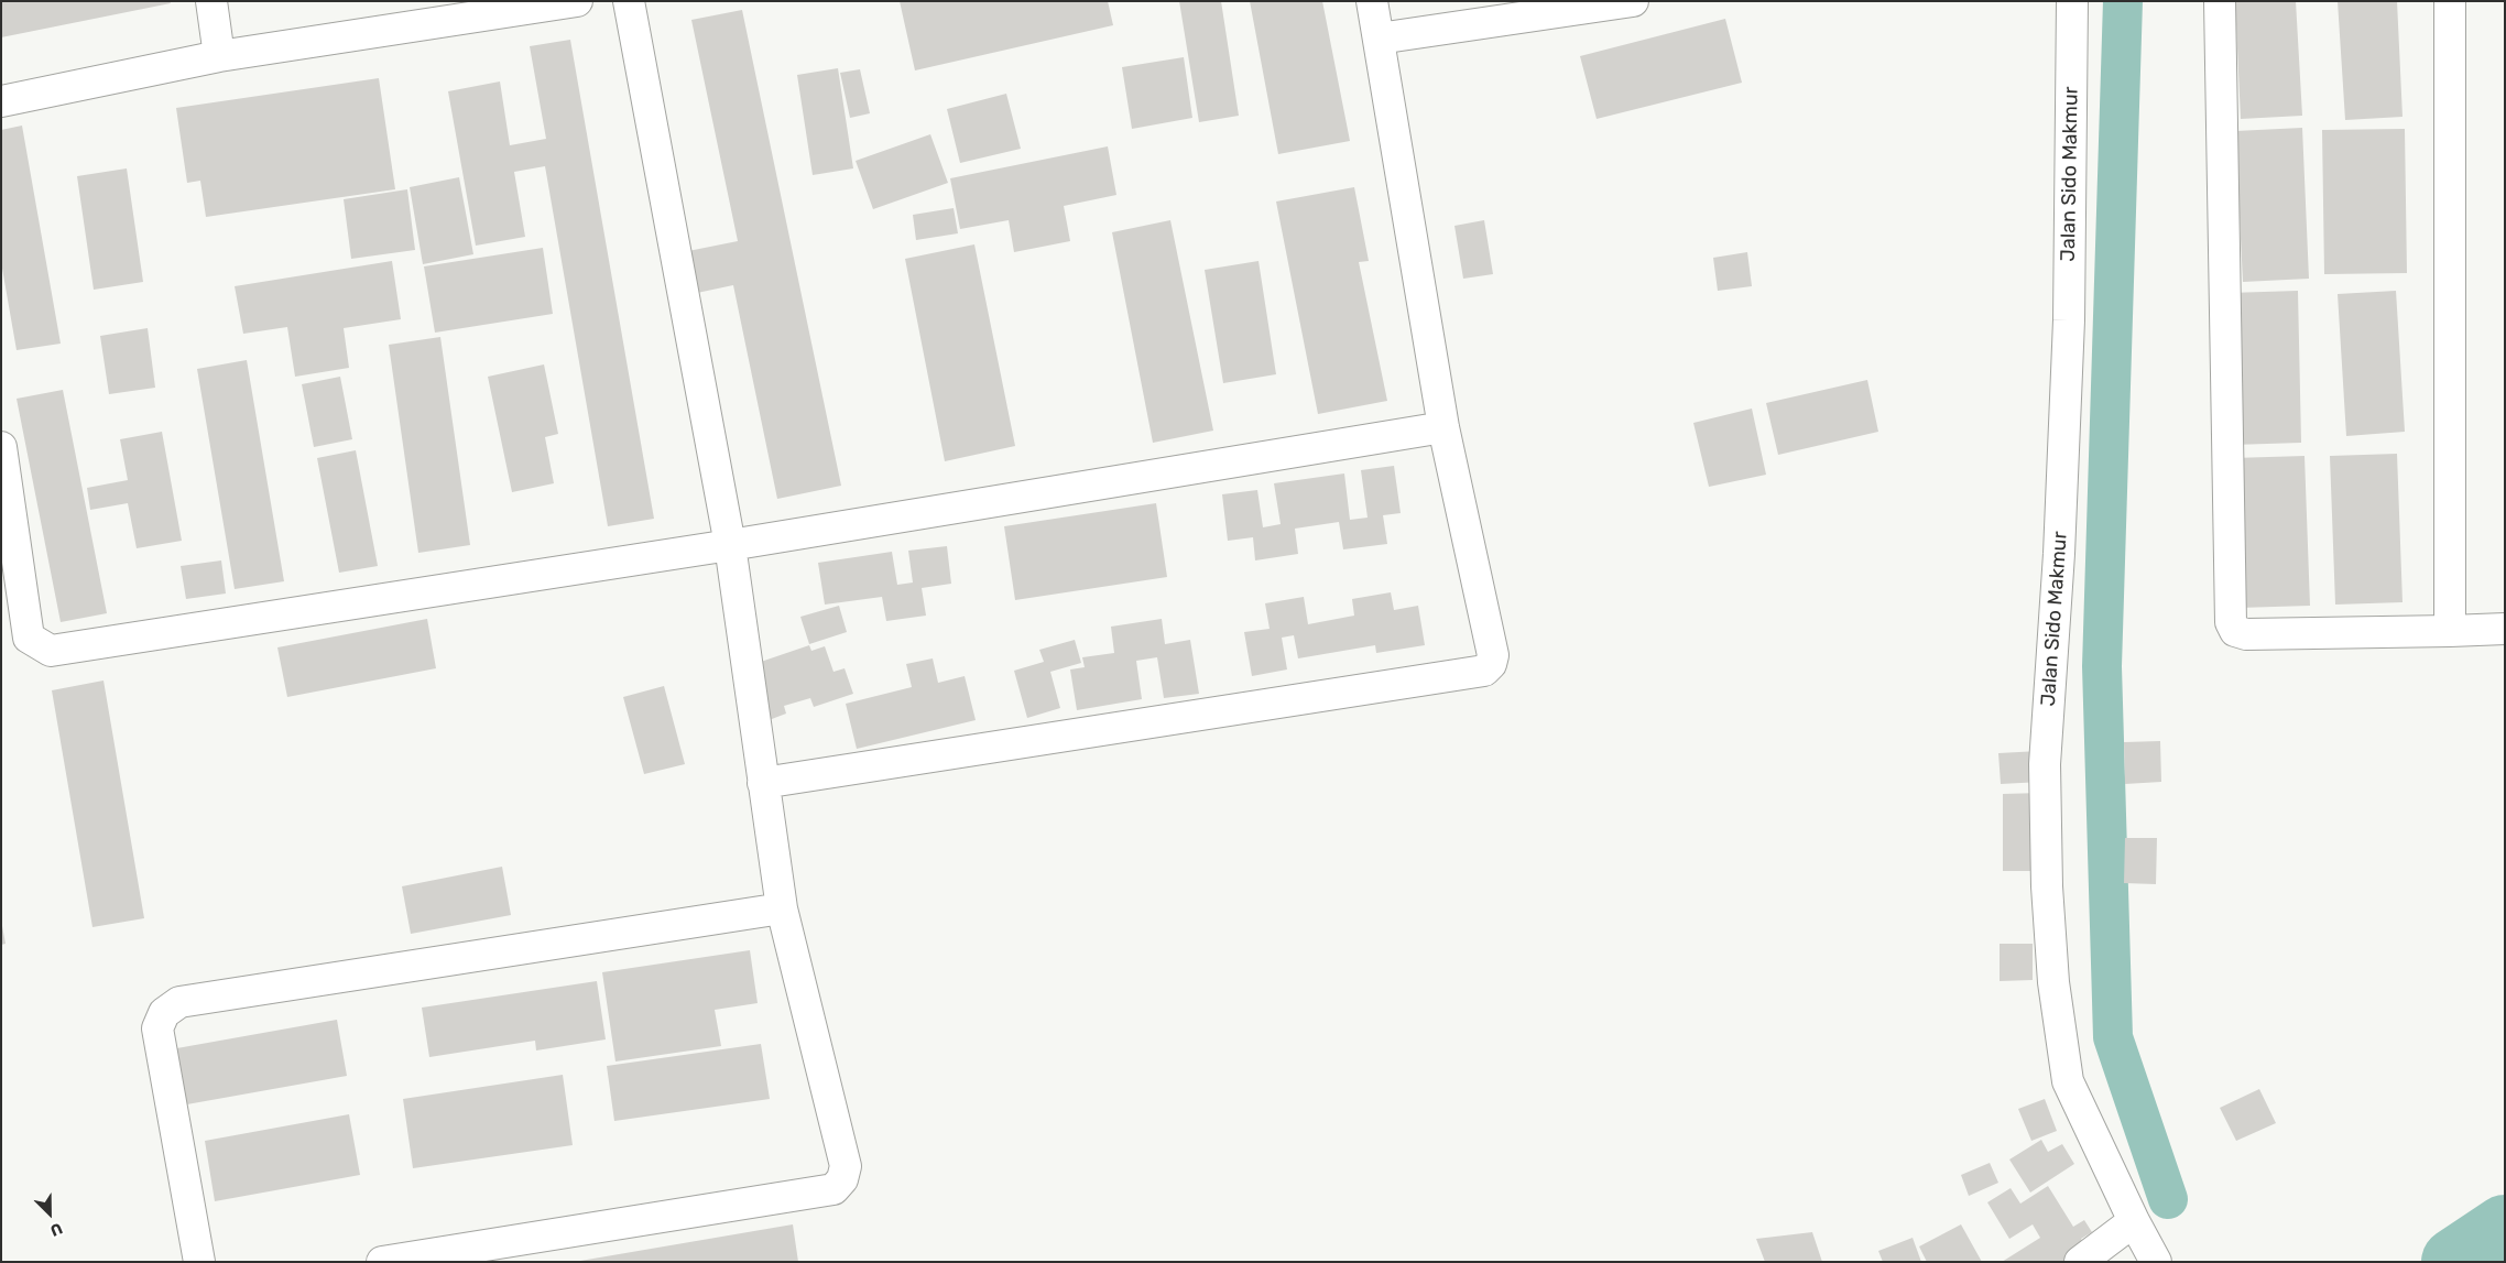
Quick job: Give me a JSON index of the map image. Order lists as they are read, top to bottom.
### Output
{
  "streets": {
    "street": ["Jalan Sido Makmur"]
  },
  "north": "bottom right"
}
